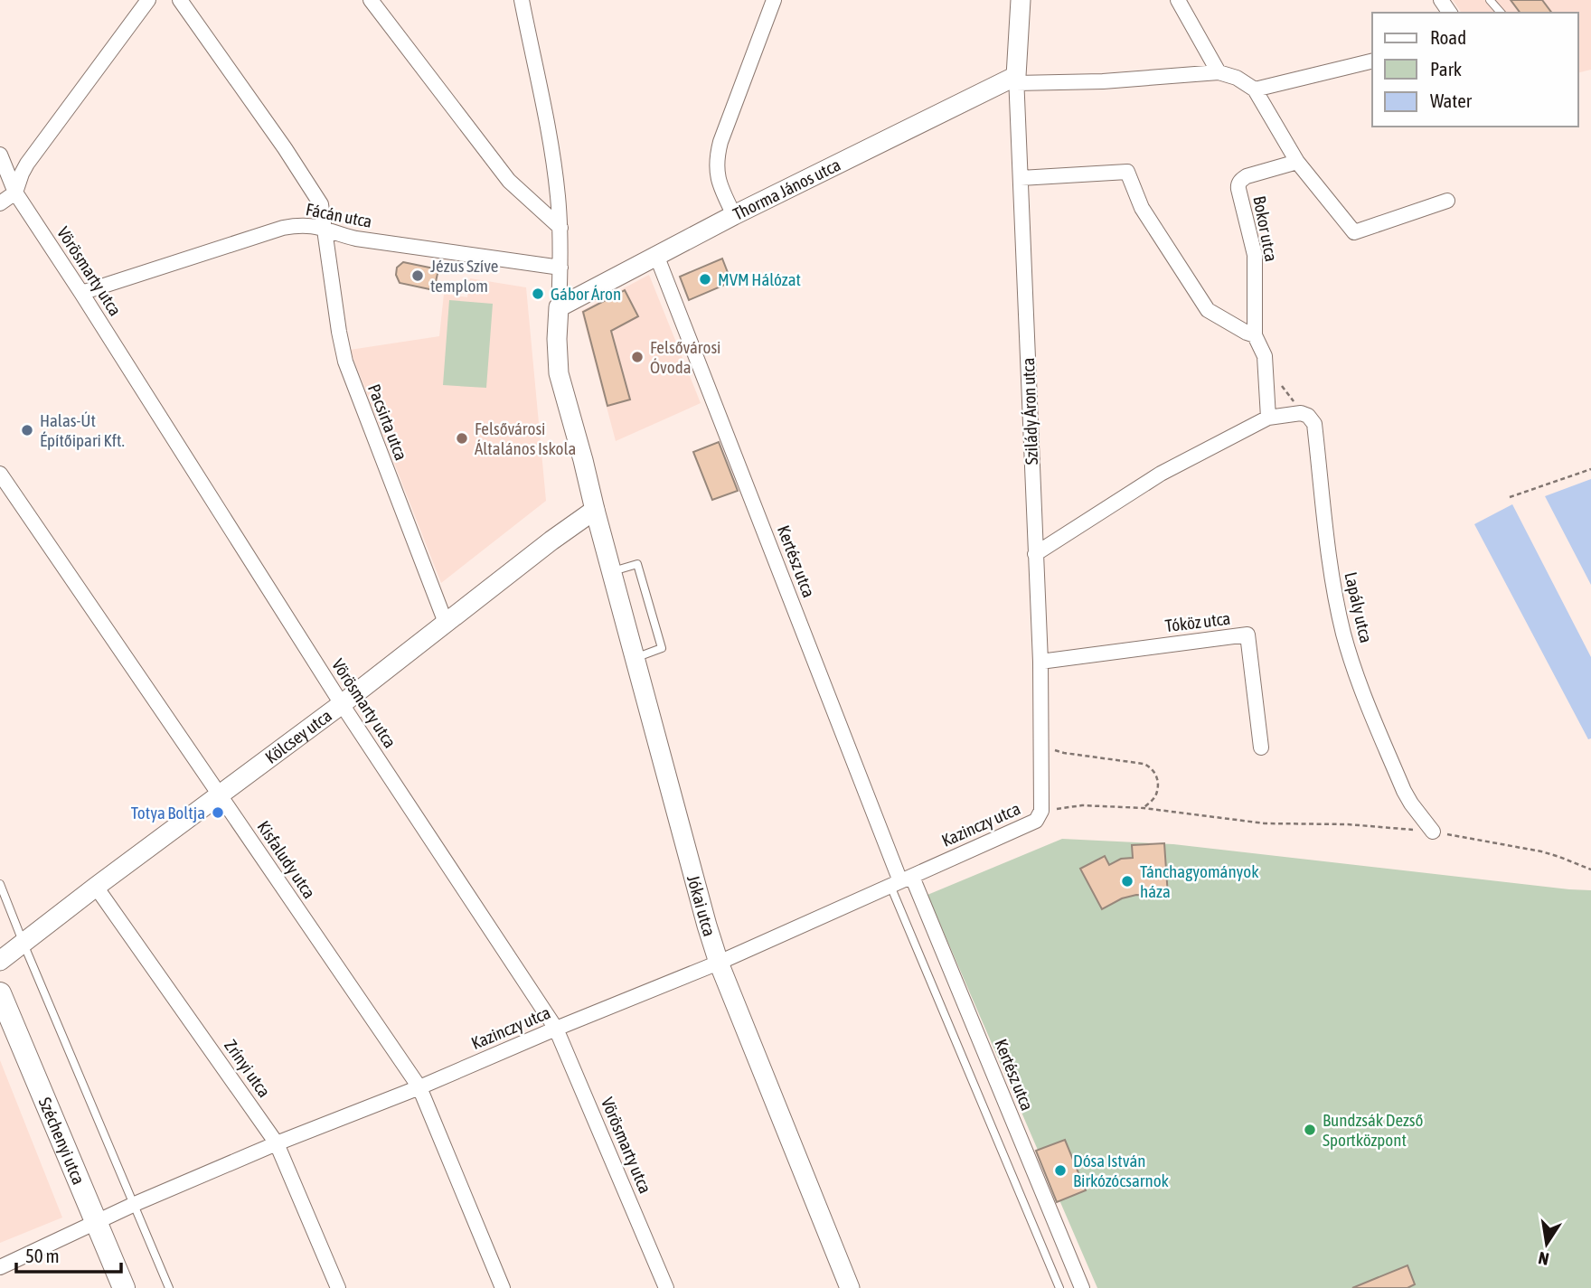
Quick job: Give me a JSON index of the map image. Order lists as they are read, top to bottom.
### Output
{
  "streets": {
    "main road": ["Széchenyi utca"],
    "street": [
      "Thorma János utca",
      "Fácán utca",
      "Bokor utca",
      "Vörösmarty utca",
      "Szilády Áron utca",
      "Pacsirta utca",
      "Kertész utca",
      "Lapály utca",
      "Tóköz utca",
      "Kölcsey utca",
      "Kazinczy utca",
      "Kisfaludy utca",
      "Jókai utca",
      "Zrínyi utca"
    ]
  },
  "crossings": [
    ["Thorma János utca", "Szilády Áron utca"],
    ["Thorma János utca", "Kertész utca"],
    ["Thorma János utca", "Jókai utca"],
    ["Fácán utca", "Vörösmarty utca"],
    ["Fácán utca", "Pacsirta utca"],
    ["Vörösmarty utca", "Kölcsey utca"],
    ["Vörösmarty utca", "Kazinczy utca"],
    ["Szilády Áron utca", "Tóköz utca"],
    ["Szilády Áron utca", "Kazinczy utca"],
    ["Pacsirta utca", "Kölcsey utca"],
    ["Kertész utca", "Kazinczy utca"],
    ["Kölcsey utca", "Kisfaludy utca"],
    ["Kölcsey utca", "Jókai utca"],
    ["Kölcsey utca", "Zrínyi utca"],
    ["Kazinczy utca", "Kisfaludy utca"],
    ["Kazinczy utca", "Jókai utca"],
    ["Kazinczy utca", "Zrínyi utca"],
    ["Kazinczy utca", "Széchenyi utca"]
  ],
  "places": [
    "Jézus Szíve templom",
    "MVM Hálózat",
    "Gábor Áron",
    "Felsővárosi Óvoda",
    "Halas-Út Építőipari Kft.",
    "Felsővárosi Általános Iskola",
    "Totya Boltja",
    "Tánchagyományok háza",
    "Bundzsák Dezső Sportközpont",
    "Dósa István Birkózócsarnok"
  ],
  "legend": ["Road", "Park", "Water"],
  "scale_bar": "50 m",
  "north": "bottom"
}
